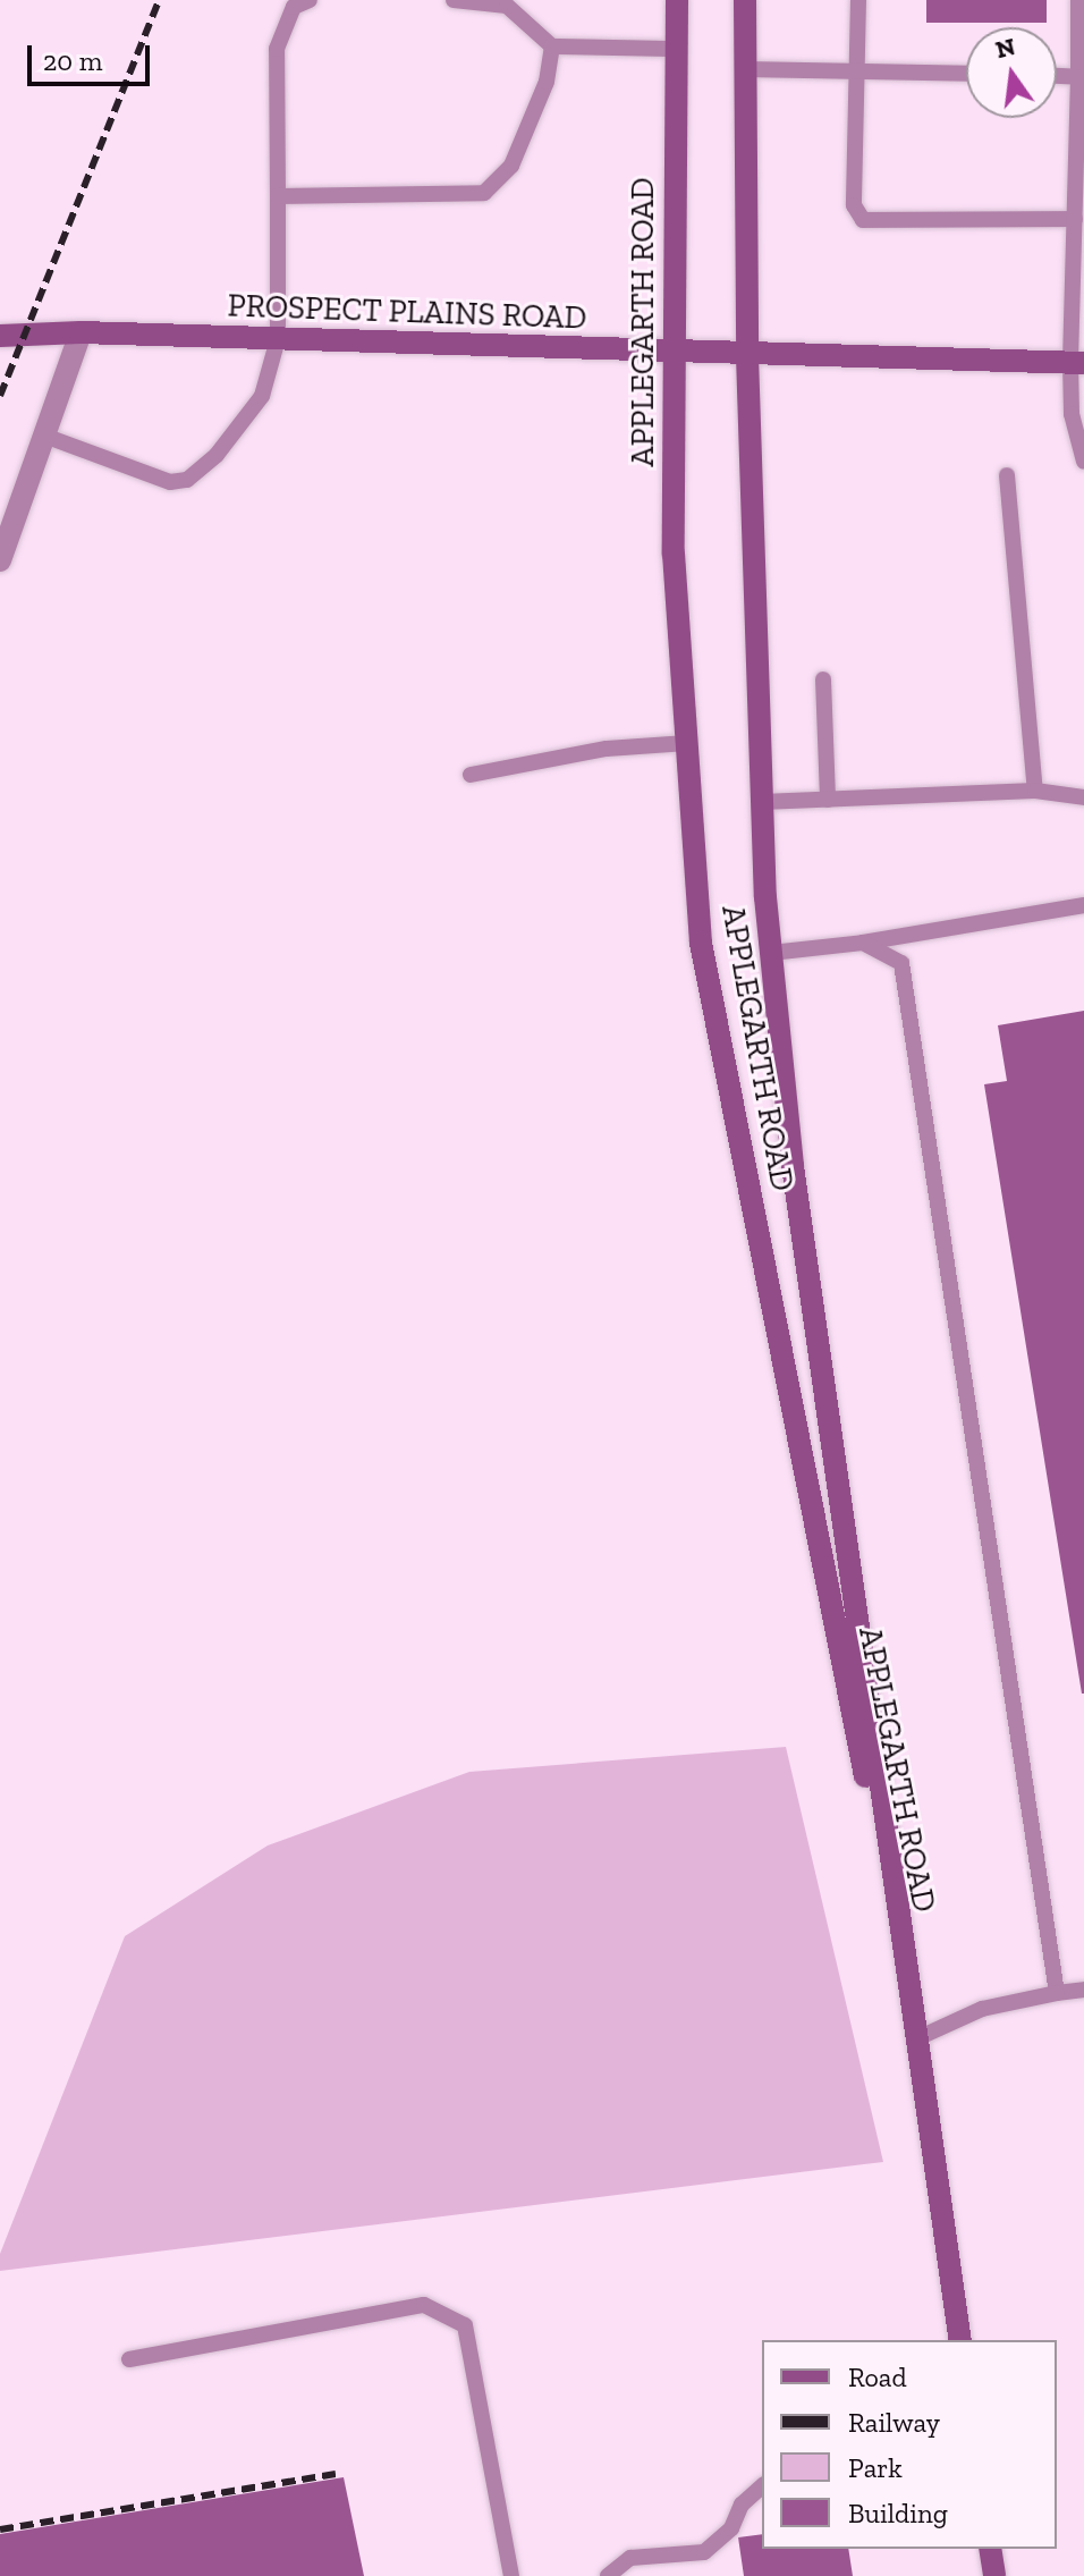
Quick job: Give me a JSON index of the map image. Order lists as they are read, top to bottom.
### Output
{
  "streets": {
    "main road": ["PROSPECT PLAINS ROAD", "APPLEGARTH ROAD"]
  },
  "crossings": [
    ["PROSPECT PLAINS ROAD", "APPLEGARTH ROAD"]
  ],
  "legend": [
    "Road",
    "Railway",
    "Park",
    "Building"
  ],
  "scale_bar": "20 m",
  "north": "top"
}
